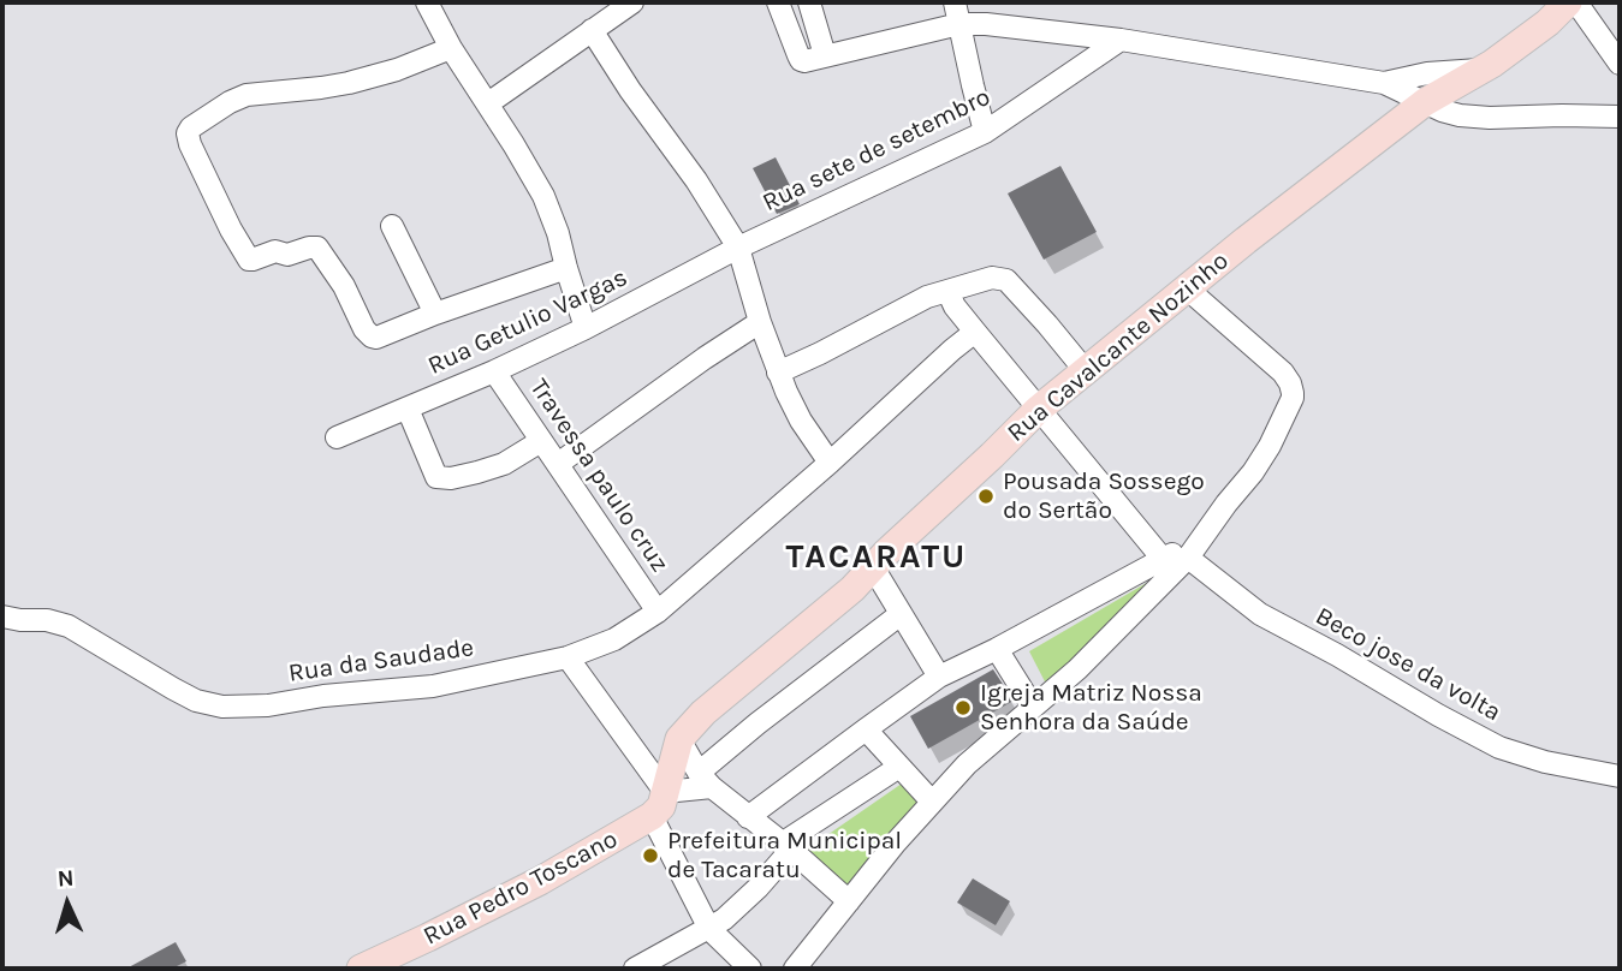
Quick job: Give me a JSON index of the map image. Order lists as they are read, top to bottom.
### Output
{
  "streets": {
    "main road": ["Rua Cavalcante Nozinho", "Rua Pedro Toscano"],
    "street": [
      "Rua sete de setembro",
      "Rua Getulio Vargas",
      "Travessa paulo cruz",
      "Rua da Saudade",
      "Beco jose da volta"
    ]
  },
  "crossings": [
    ["Rua sete de setembro", "Rua Getulio Vargas"],
    ["Rua Getulio Vargas", "Travessa paulo cruz"],
    ["Rua Cavalcante Nozinho", "Rua Pedro Toscano"],
    ["Travessa paulo cruz", "Rua da Saudade"]
  ],
  "districts": ["TACARATU"],
  "places": ["Pousada Sossego do Sertão", "Igreja Matriz Nossa Senhora da Saúde", "Prefeitura Municipal de Tacaratu"],
  "north": "top"
}
